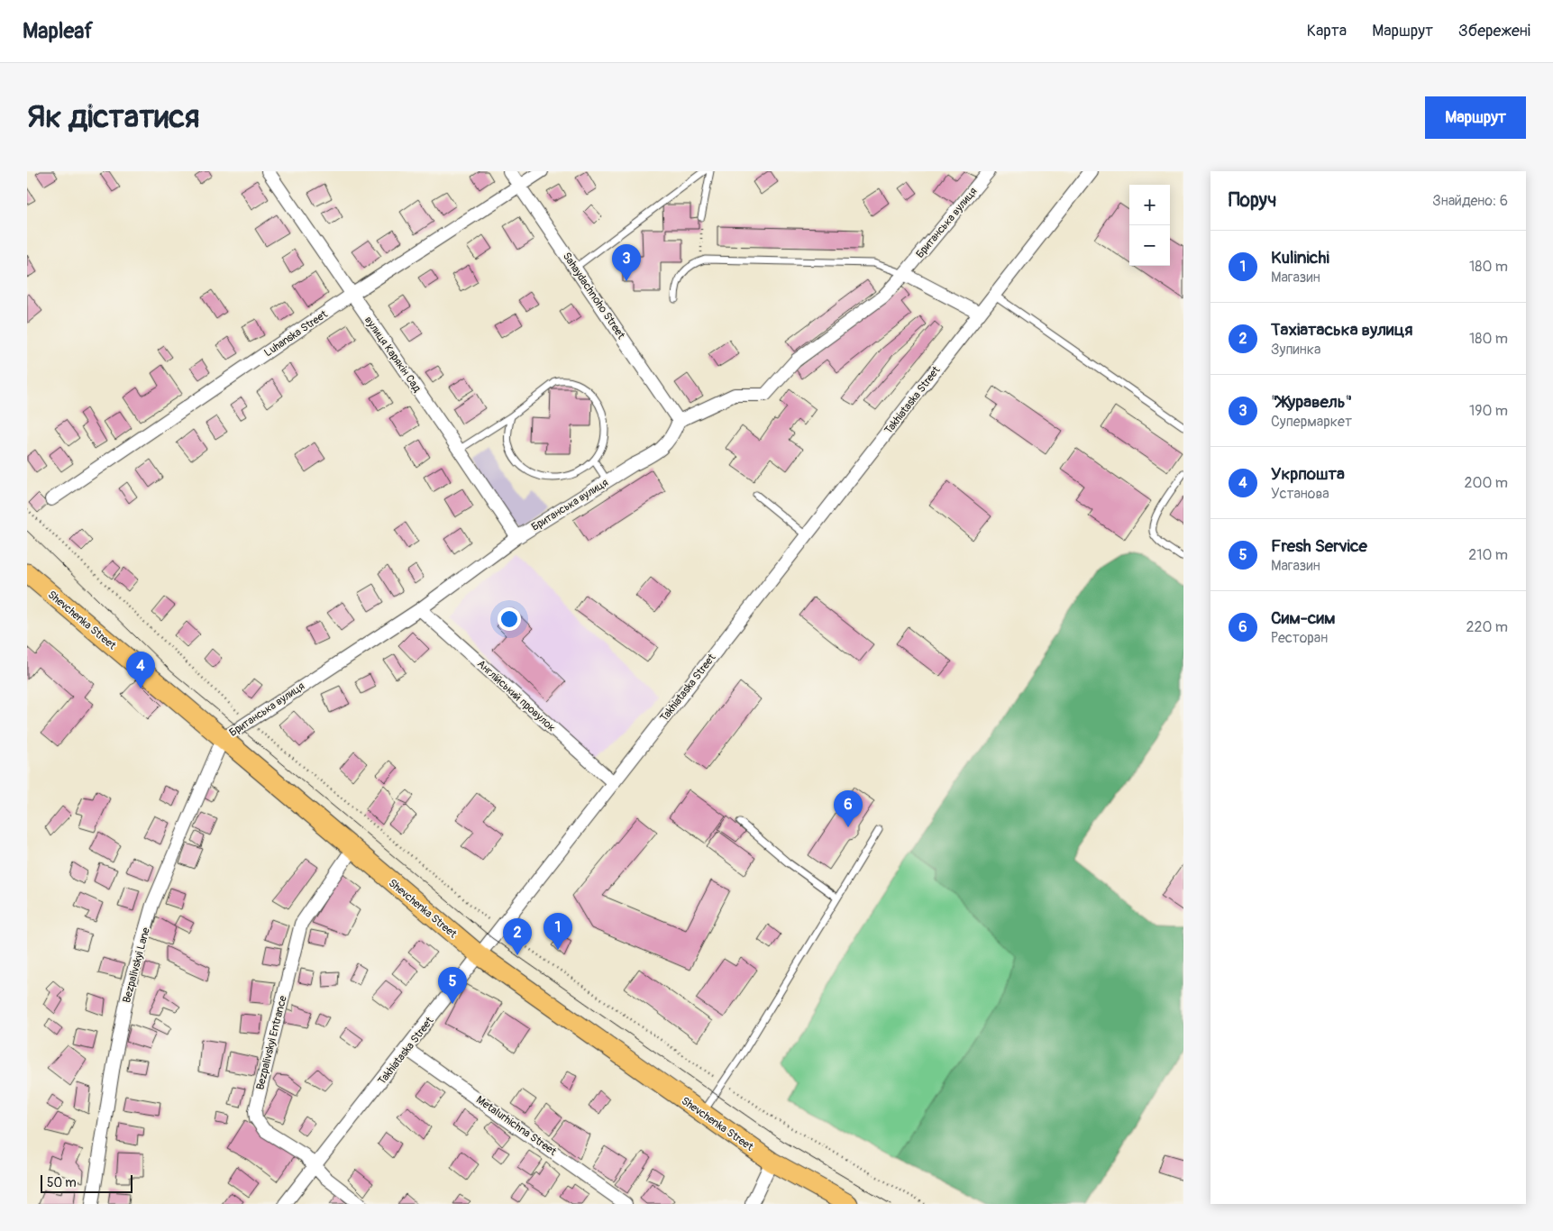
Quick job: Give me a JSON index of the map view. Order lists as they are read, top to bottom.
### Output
{
  "streets": {
    "main road": ["Shevchenka Street"],
    "street": [
      "Британська вулиця",
      "Sahaydachnoho Street",
      "Luhanska Street",
      "вулиця Карякін Сад",
      "Takhiataska Street",
      "Англійський провулок",
      "Bezpalivskyi Lane",
      "Bezpalivskyi Entrance",
      "Metalurhichna Street"
    ]
  },
  "crossings": [
    ["Британська вулиця", "Sahaydachnoho Street"],
    ["Британська вулиця", "вулиця Карякін Сад"],
    ["Британська вулиця", "Shevchenka Street"],
    ["Британська вулиця", "Англійський провулок"],
    ["Британська вулиця", "Bezpalivskyi Lane"],
    ["Sahaydachnoho Street", "Luhanska Street"],
    ["Luhanska Street", "вулиця Карякін Сад"],
    ["Takhiataska Street", "Shevchenka Street"],
    ["Takhiataska Street", "Англійський провулок"],
    ["Takhiataska Street", "Bezpalivskyi Entrance"],
    ["Takhiataska Street", "Metalurhichna Street"],
    ["Shevchenka Street", "Bezpalivskyi Lane"],
    ["Shevchenka Street", "Bezpalivskyi Entrance"]
  ],
  "scale_bar": "50 m",
  "page": {
    "header": "Mapleaf",
    "nav": ["Карта", "Маршрут", "Збережені"],
    "buttons": "Маршрут",
    "title": "Як дістатися",
    "heading": ["Поруч", "Знайдено: 6"],
    "map_buttons": ["+", "−"],
    "list": [
      {
        "mark": "1",
        "name": "Kulinichi",
        "note": "Магазин",
        "value": "180 m"
      },
      {
        "mark": "2",
        "name": "Тахіатаська вулиця",
        "note": "Зупинка",
        "value": "180 m"
      },
      {
        "mark": "3",
        "name": "\"Журавель\"",
        "note": "Супермаркет",
        "value": "190 m"
      },
      {
        "mark": "4",
        "name": "Укрпошта",
        "note": "Установа",
        "value": "200 m"
      },
      {
        "mark": "5",
        "name": "Fresh Service",
        "note": "Магазин",
        "value": "210 m"
      },
      {
        "mark": "6",
        "name": "Сим-сим",
        "note": "Ресторан",
        "value": "220 m"
      }
    ],
    "pins": [
      "3",
      "4",
      "6",
      "1",
      "2",
      "5"
    ],
    "scale": "50 m"
  }
}
